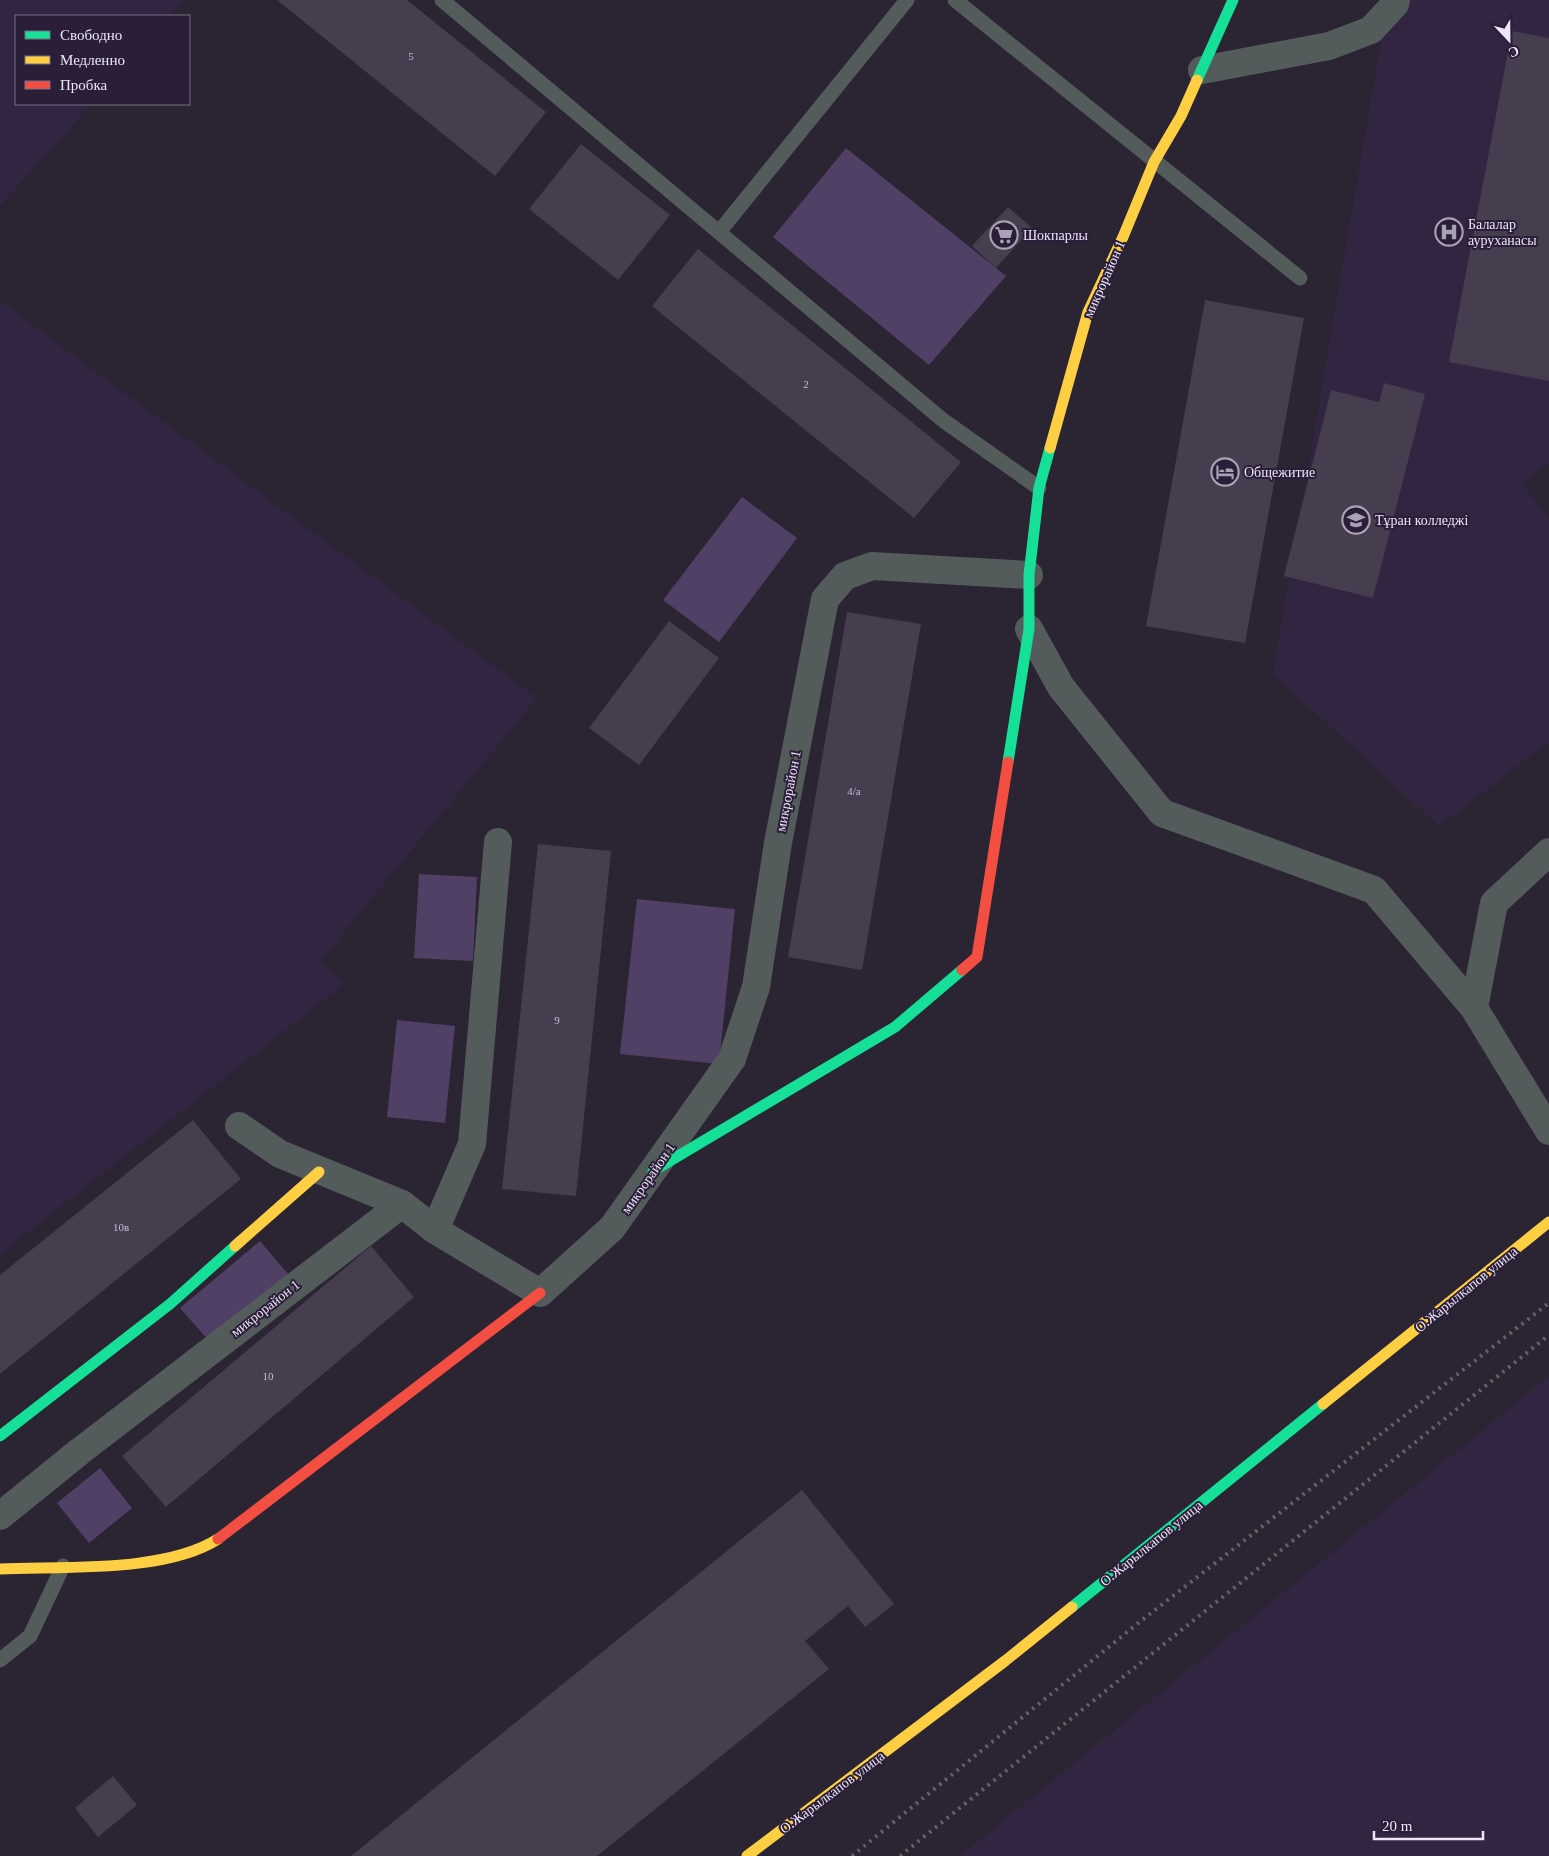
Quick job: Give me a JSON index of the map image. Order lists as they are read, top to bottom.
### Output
{
  "streets": {
    "street": ["микрорайон 1", "О.Жарылкапов улица"]
  },
  "places": {
    "hospital": ["Балалар ауруханасы"],
    "supermarket": ["Шокпарлы"],
    "hotel": ["Общежитие"],
    "school or university": ["Тұран колледжі"]
  },
  "house_numbers": [
    "5",
    "2",
    "4/а",
    "9",
    "10в",
    "10"
  ],
  "legend": ["Свободно", "Медленно", "Пробка"],
  "scale_bar": "20 m",
  "north": "bottom"
}
